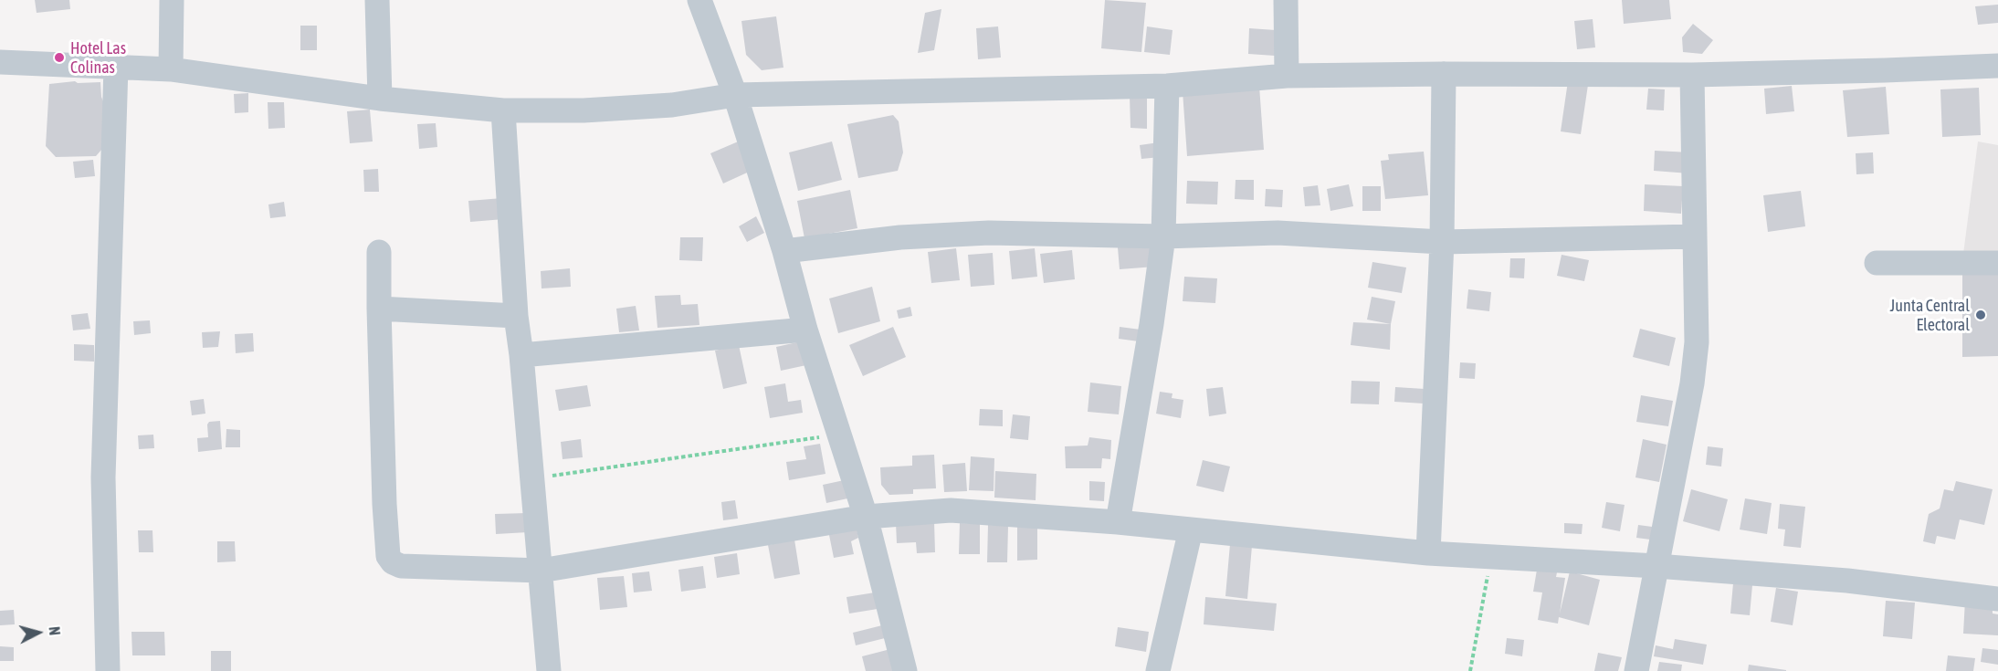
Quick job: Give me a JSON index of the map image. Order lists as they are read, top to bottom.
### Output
{
  "places": ["Hotel Las Colinas", "Junta Central Electoral"],
  "north": "right"
}
